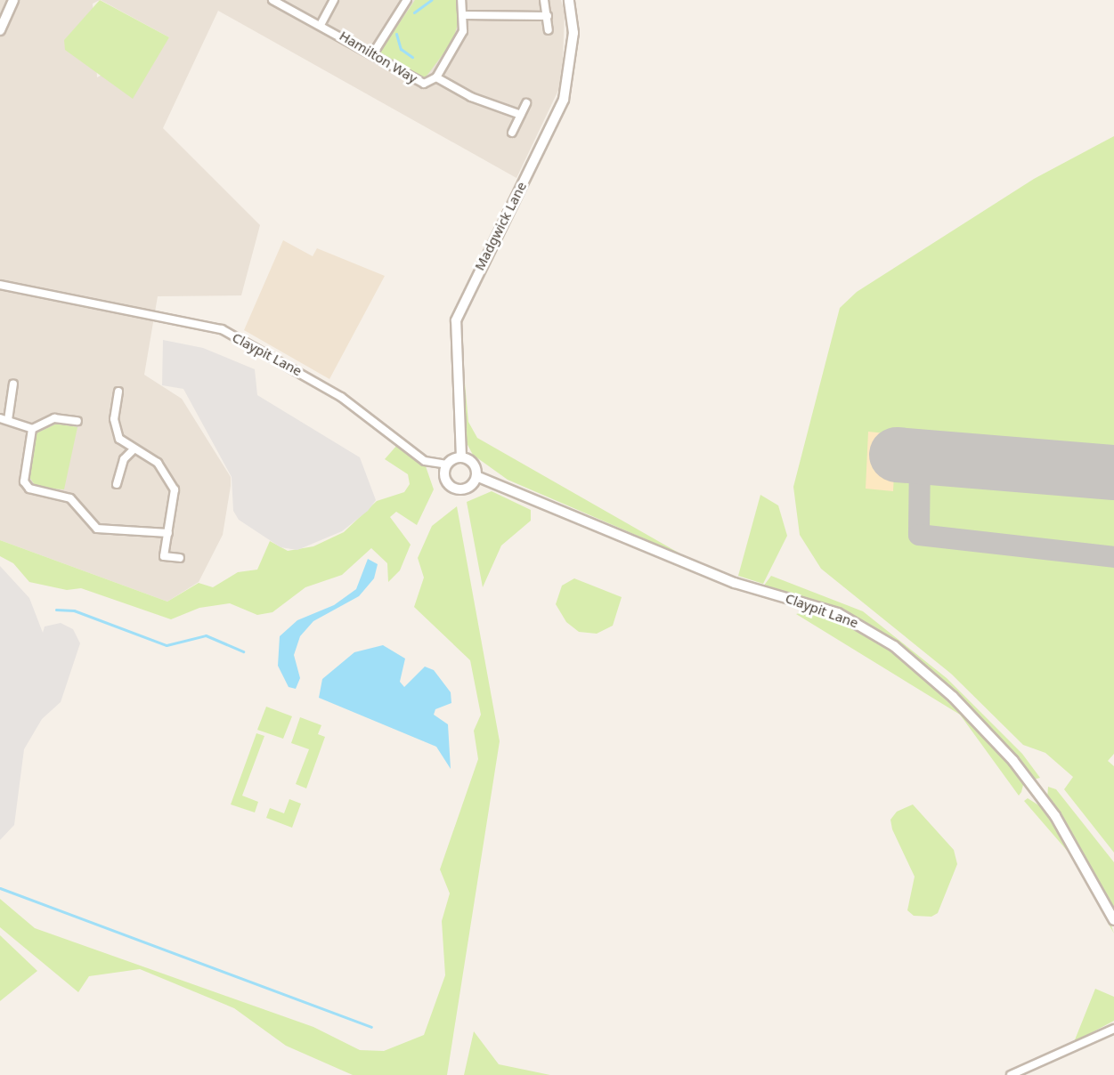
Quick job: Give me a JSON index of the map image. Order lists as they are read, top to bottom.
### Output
{
  "streets": {
    "street": ["Hamilton Way", "Madgwick Lane", "Claypit Lane"]
  },
  "crossings": [
    ["Madgwick Lane", "Claypit Lane"]
  ]
}
